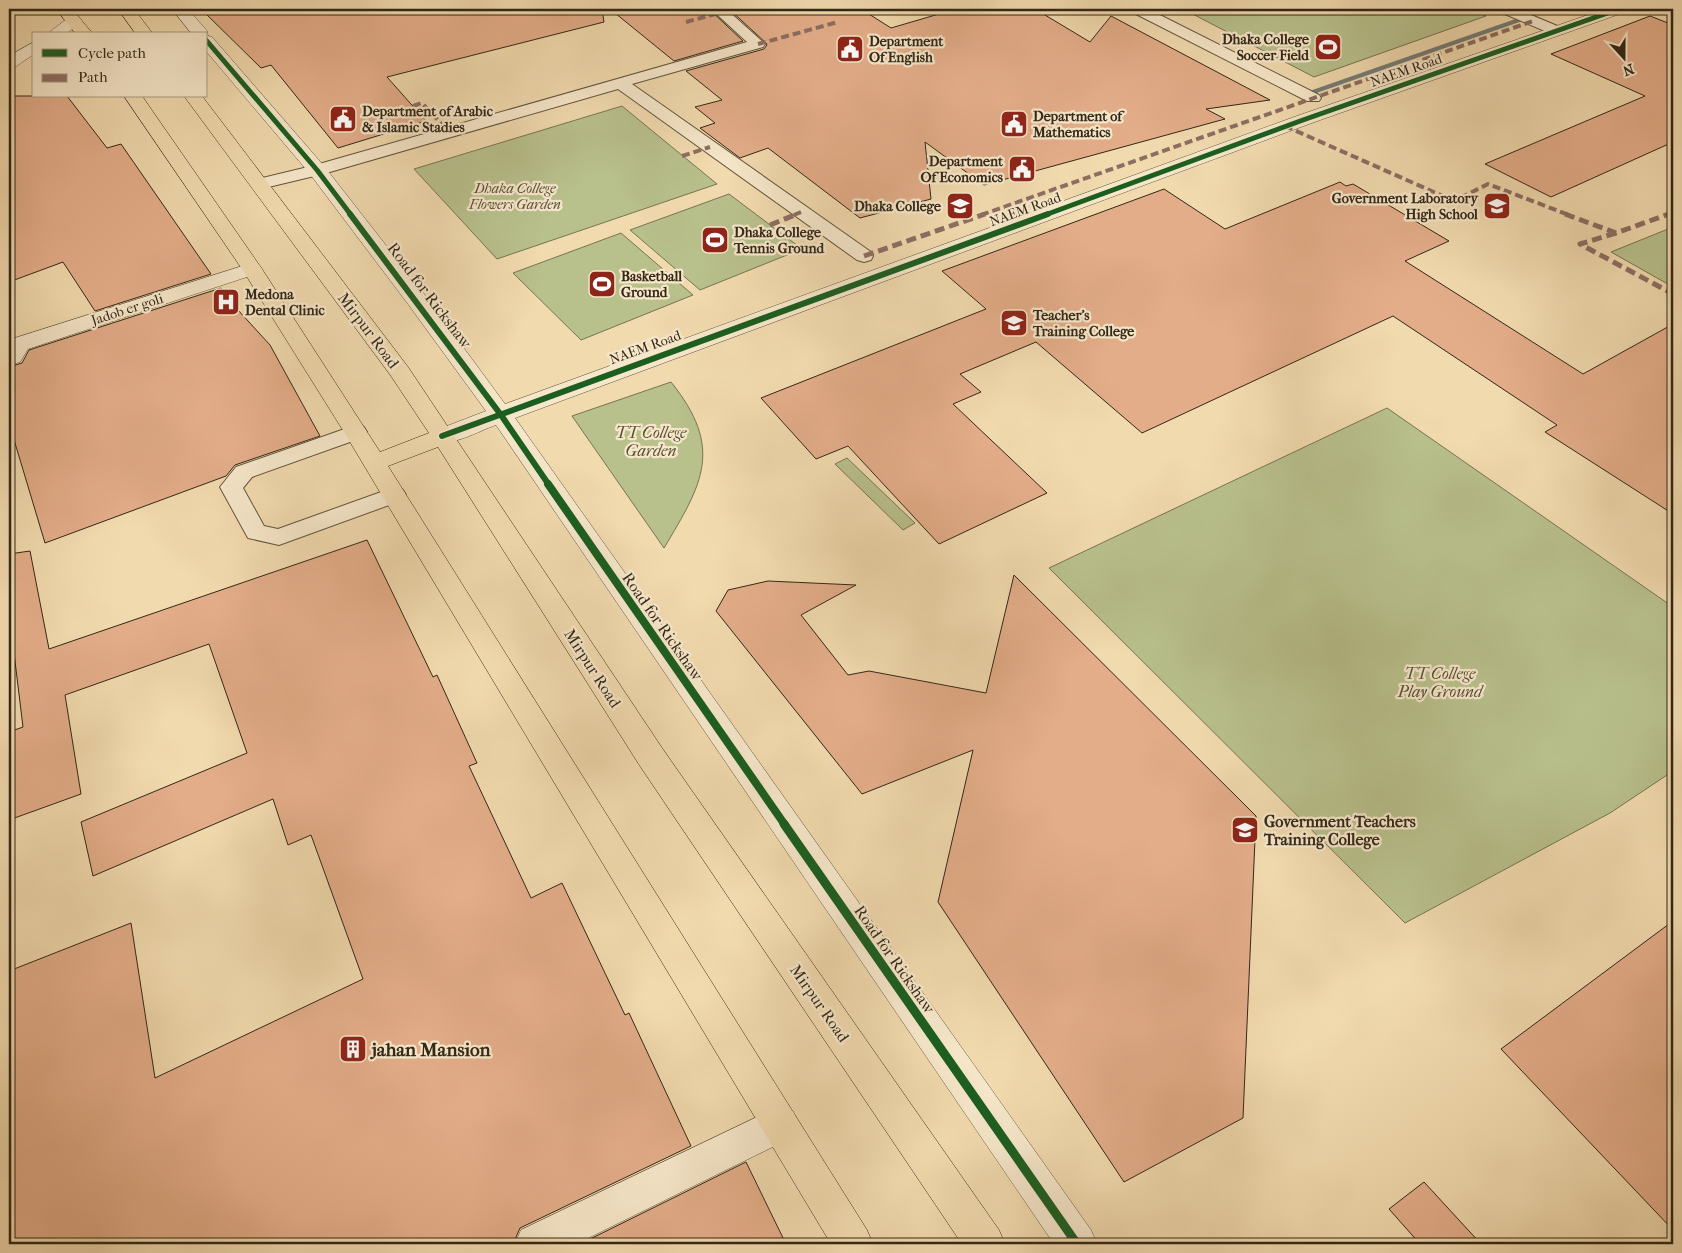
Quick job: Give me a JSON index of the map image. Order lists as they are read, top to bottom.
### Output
{
  "streets": {
    "highway": ["Mirpur Road"],
    "street": ["NAEM Road", "Road for Rickshaw", "Jadob er goli"]
  },
  "crossings": [
    ["NAEM Road", "Road for Rickshaw"],
    ["NAEM Road", "Mirpur Road"]
  ],
  "parks": ["Dhaka College Flowers Garden", "TT College Garden", "TT College Play Ground"],
  "places": {
    "sports": ["Dhaka College Soccer Field", "Dhaka College Tennis Ground", "Basketball Ground"],
    "public building": [
      "Department Of English",
      "Department of Arabic & Islamic Stadies",
      "Department of Mathematics",
      "Department Of Economics"
    ],
    "school or university": [
      "Dhaka College",
      "Government Laboratory High School",
      "Teacher's Training College",
      "Government Teachers Training College"
    ],
    "hospital": ["Medona Dental Clinic"],
    "building": ["jahan Mansion"]
  },
  "legend": ["Cycle path", "Path"],
  "north": "bottom"
}
